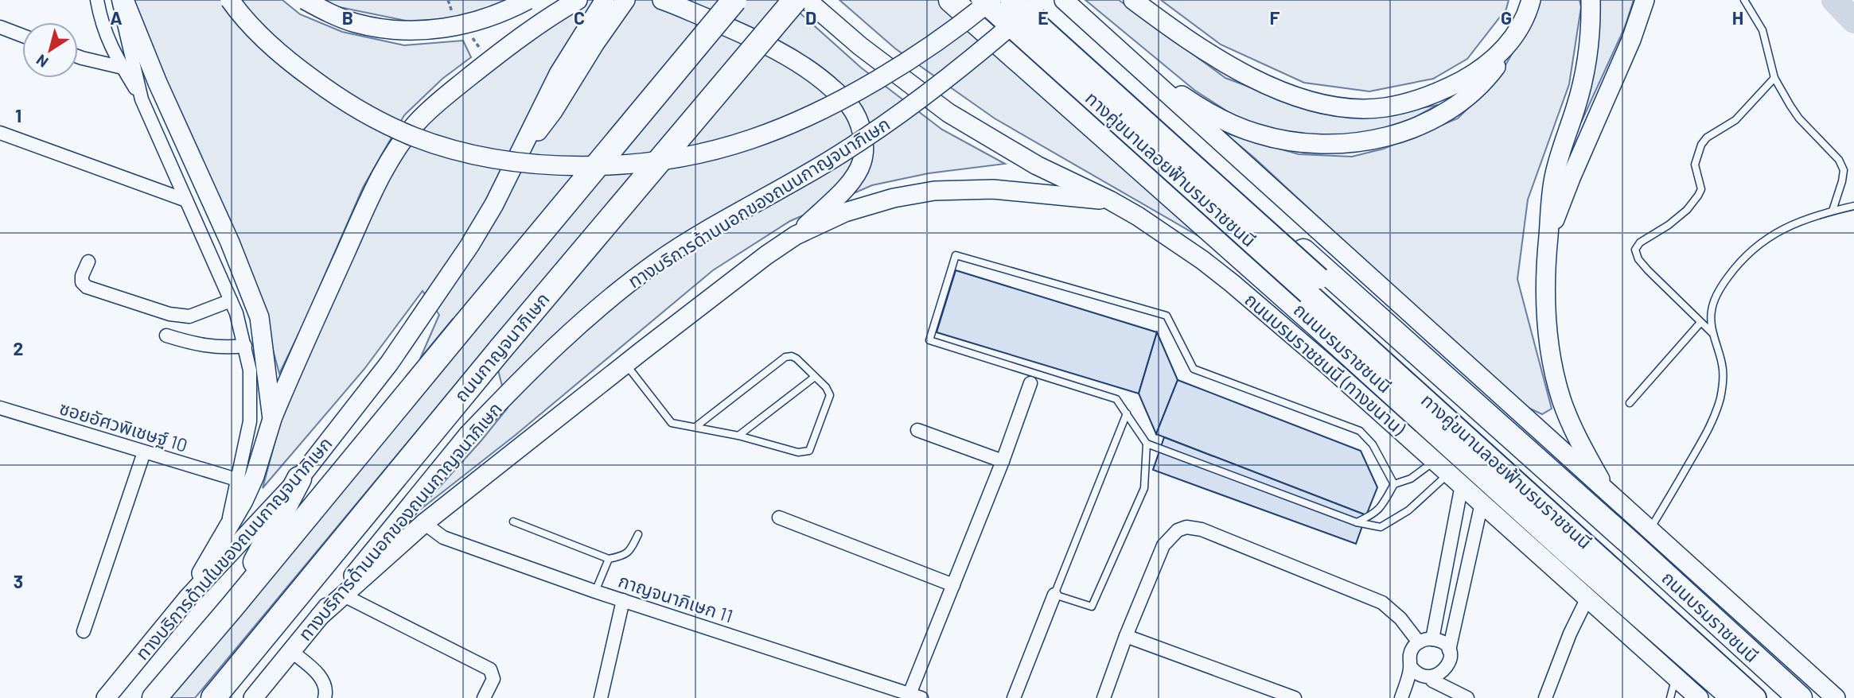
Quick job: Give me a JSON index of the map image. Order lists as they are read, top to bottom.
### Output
{
  "streets": {
    "highway": ["ถนนกาญจนาภิเษก", "ถนนบรมราชชนนี"],
    "main road": [
      "ทางคู่ขนานลอยฟ้าบรมราชชนนี",
      "ทางบริการด้านนอกของถนนกาญจนาภิเษก",
      "ถนนบรมราชชนนี (ทางขนาน)",
      "ทางบริการด้านในของถนนกาญจนาภิเษก"
    ],
    "street": ["ซอยอัศวพิเชษฐ์ 10", "กาญจนาภิเษก 11"]
  },
  "crossings": [
    ["ทางบริการด้านนอกของถนนกาญจนาภิเษก", "ถนนบรมราชชนนี"]
  ],
  "north": "bottom left",
  "grid": {
    "columns": [
      "A",
      "B",
      "C",
      "D",
      "E",
      "F",
      "G",
      "H"
    ],
    "rows": ["1", "2", "3"]
  }
}
